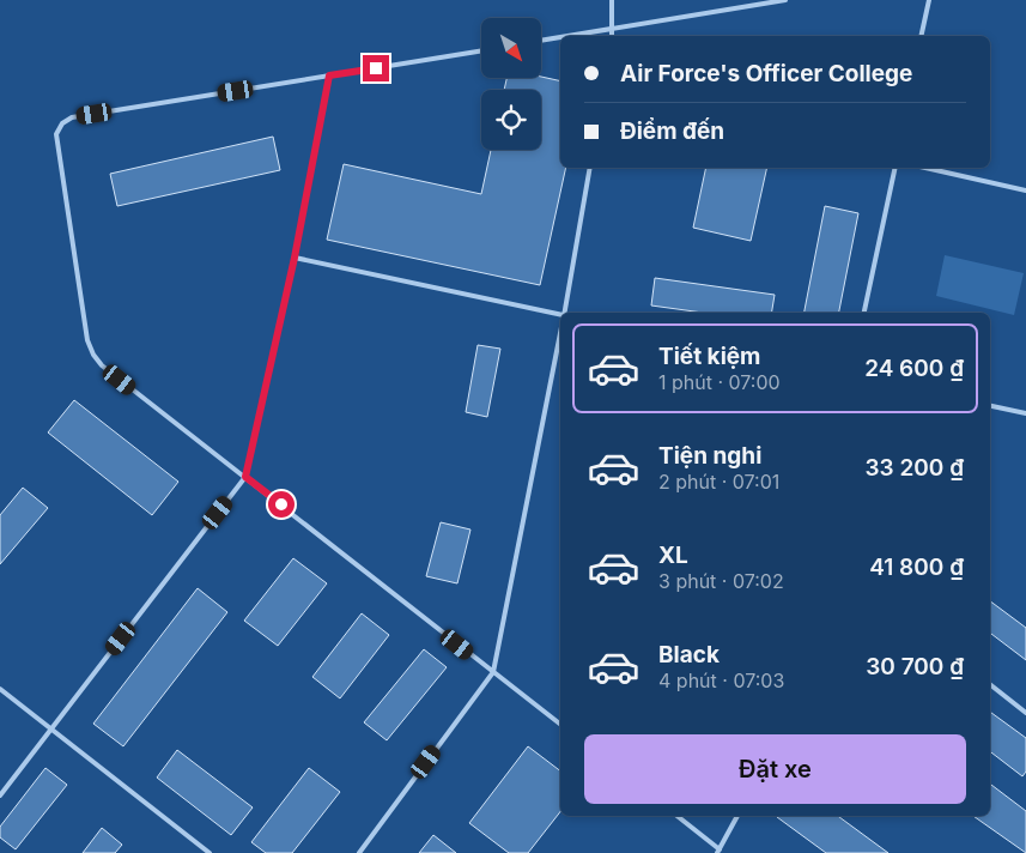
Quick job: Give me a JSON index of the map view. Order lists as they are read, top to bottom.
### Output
{
  "north": "bottom right",
  "page": {
    "banner": ["Air Force's Officer College", "Điểm đến"],
    "list": [
      {
        "name": "Tiết kiệm",
        "note": "1 phút · 07:00",
        "value": "24 600 ₫"
      },
      {
        "name": "Tiện nghi",
        "note": "2 phút · 07:01",
        "value": "33 200 ₫"
      },
      {
        "name": "XL",
        "note": "3 phút · 07:02",
        "value": "41 800 ₫"
      },
      {
        "name": "Black",
        "note": "4 phút · 07:03",
        "value": "30 700 ₫"
      }
    ],
    "buttons": "Đặt xe"
  }
}
